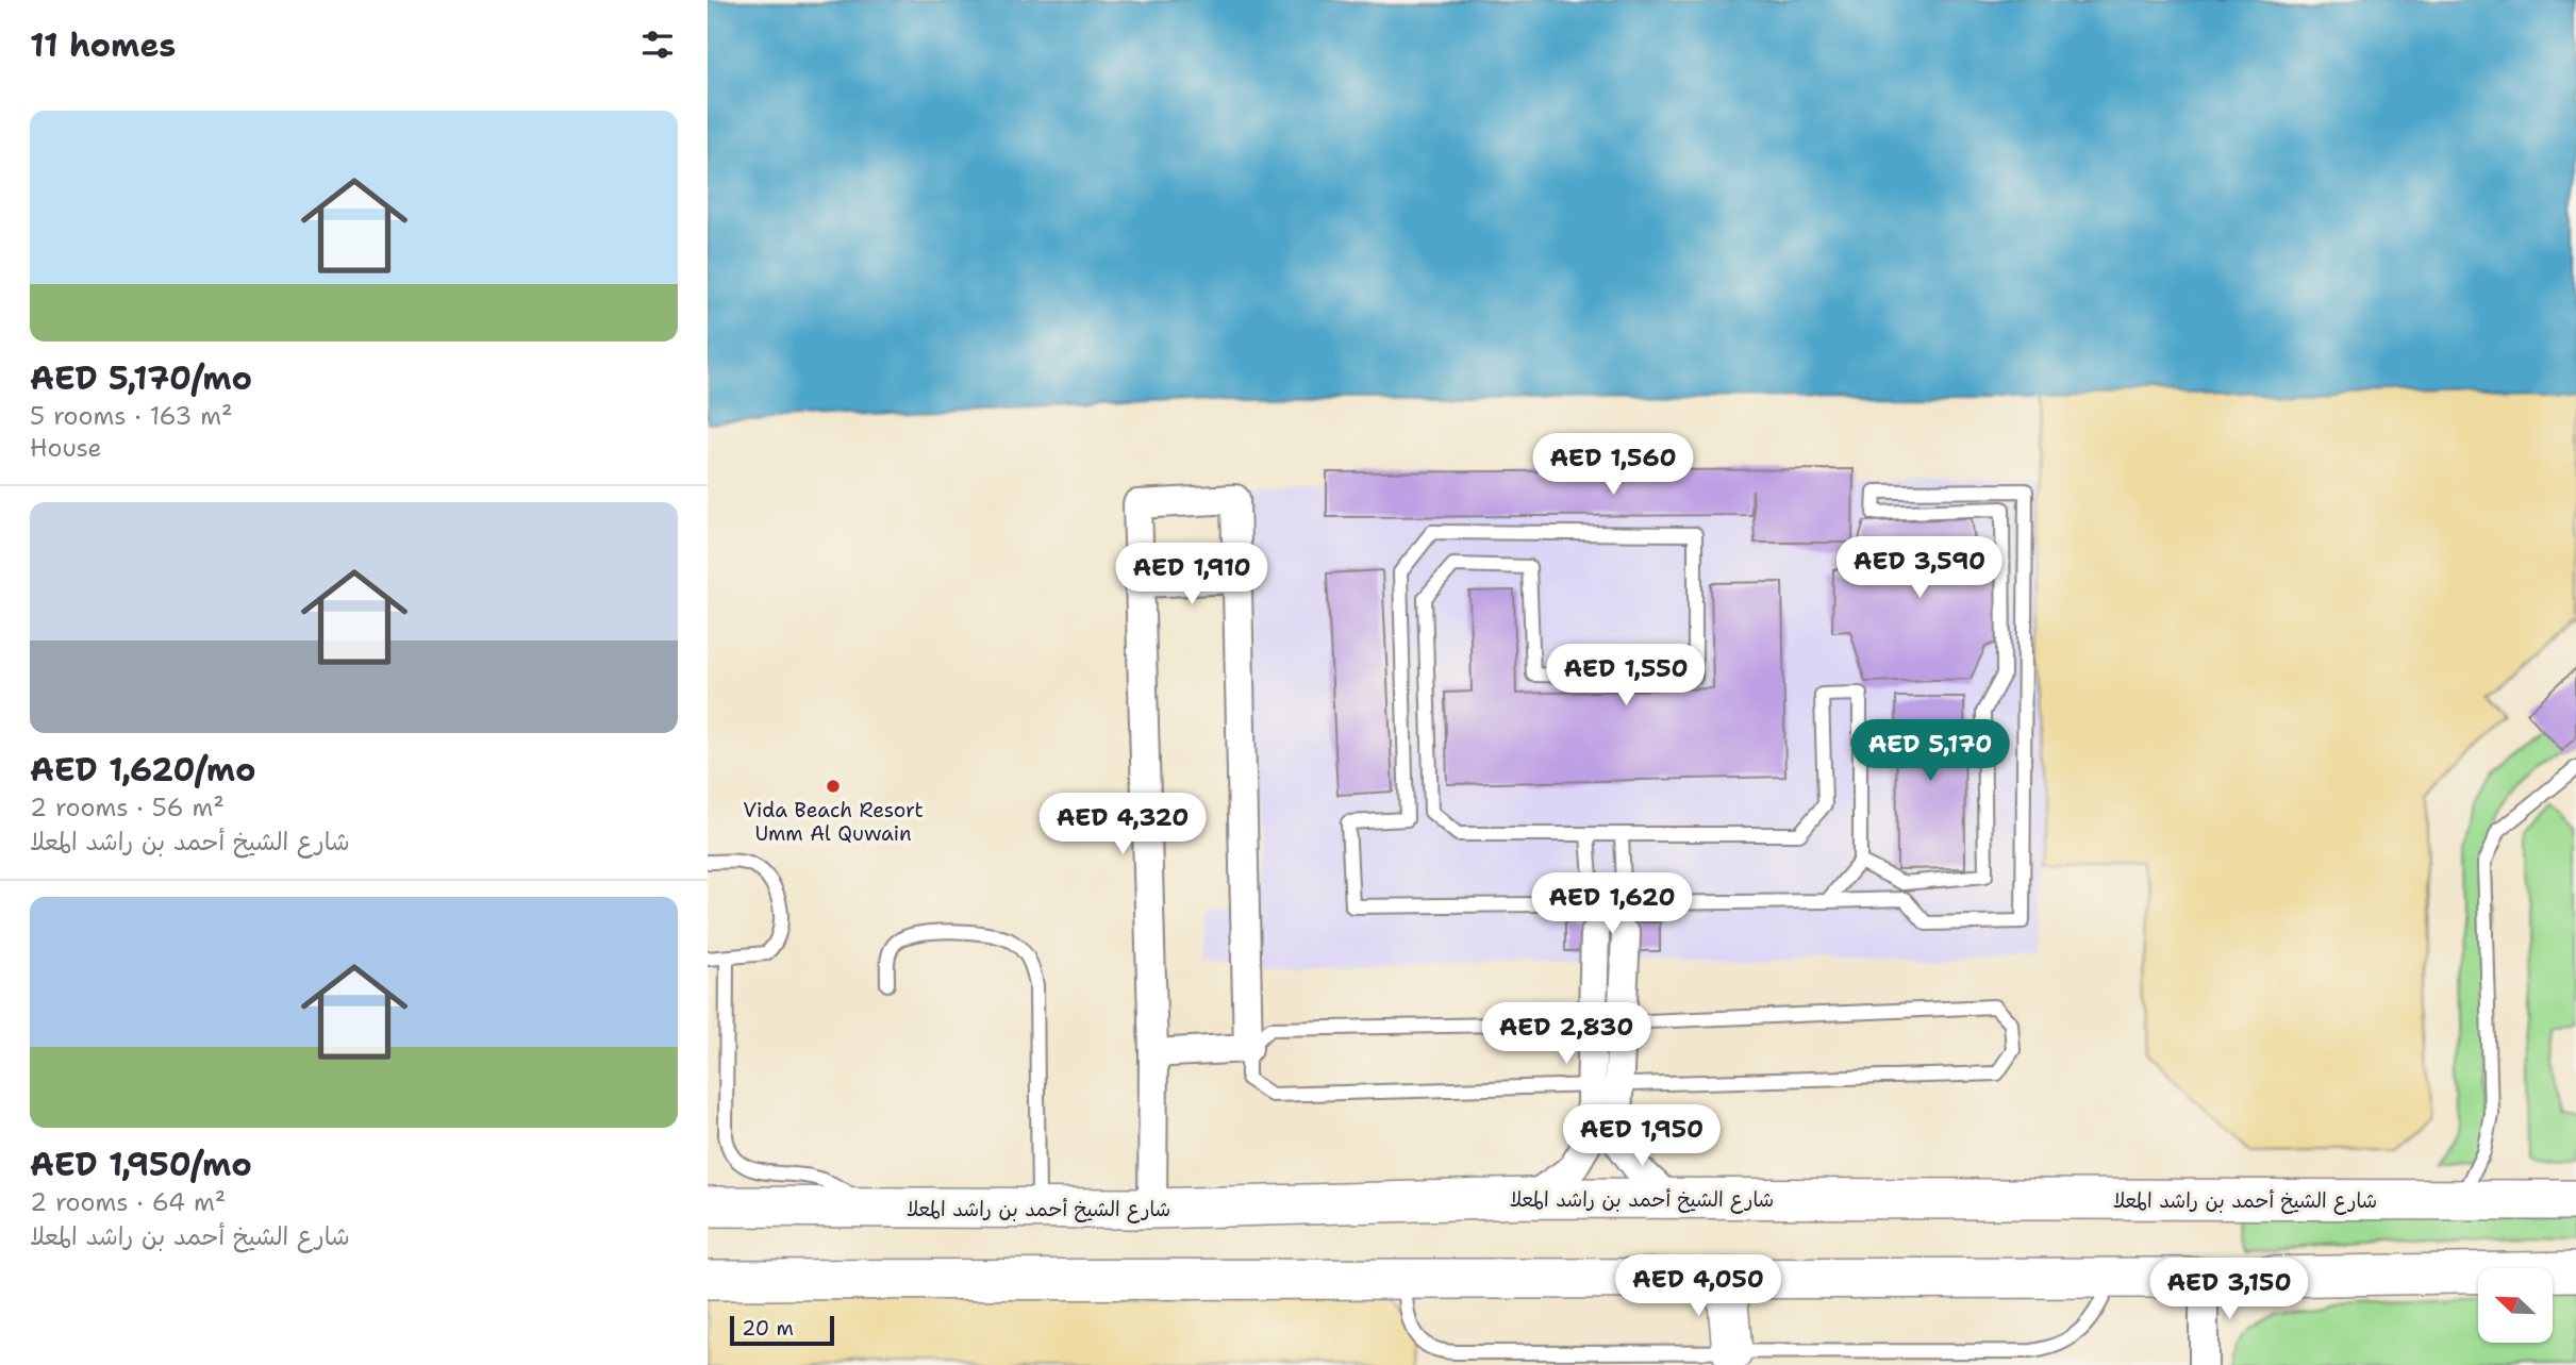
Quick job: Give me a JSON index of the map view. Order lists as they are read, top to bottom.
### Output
{
  "streets": {
    "main road": ["شارع الشيخ أحمد بن راشد المعلا"]
  },
  "places": ["Vida Beach Resort Umm Al Quwain"],
  "scale_bar": "20 m",
  "north": "top left",
  "page": {
    "heading": "11 homes",
    "list": [
      {
        "name": "AED 5,170/mo",
        "note": "5 rooms · 163 m² · House"
      },
      {
        "name": "AED 1,620/mo",
        "note": "2 rooms · 56 m² · شارع الشيخ أحمد بن راشد المعلا"
      },
      {
        "name": "AED 1,950/mo",
        "note": "2 rooms · 64 m² · شارع الشيخ أحمد بن راشد المعلا"
      }
    ],
    "price": [
      "AED 1,560",
      "AED 3,590",
      "AED 1,910",
      "AED 1,550",
      "AED 5,170",
      "AED 4,320",
      "AED 1,620",
      "AED 2,830",
      "AED 1,950",
      "AED 4,050",
      "AED 3,150"
    ],
    "scale": "20 m"
  }
}
